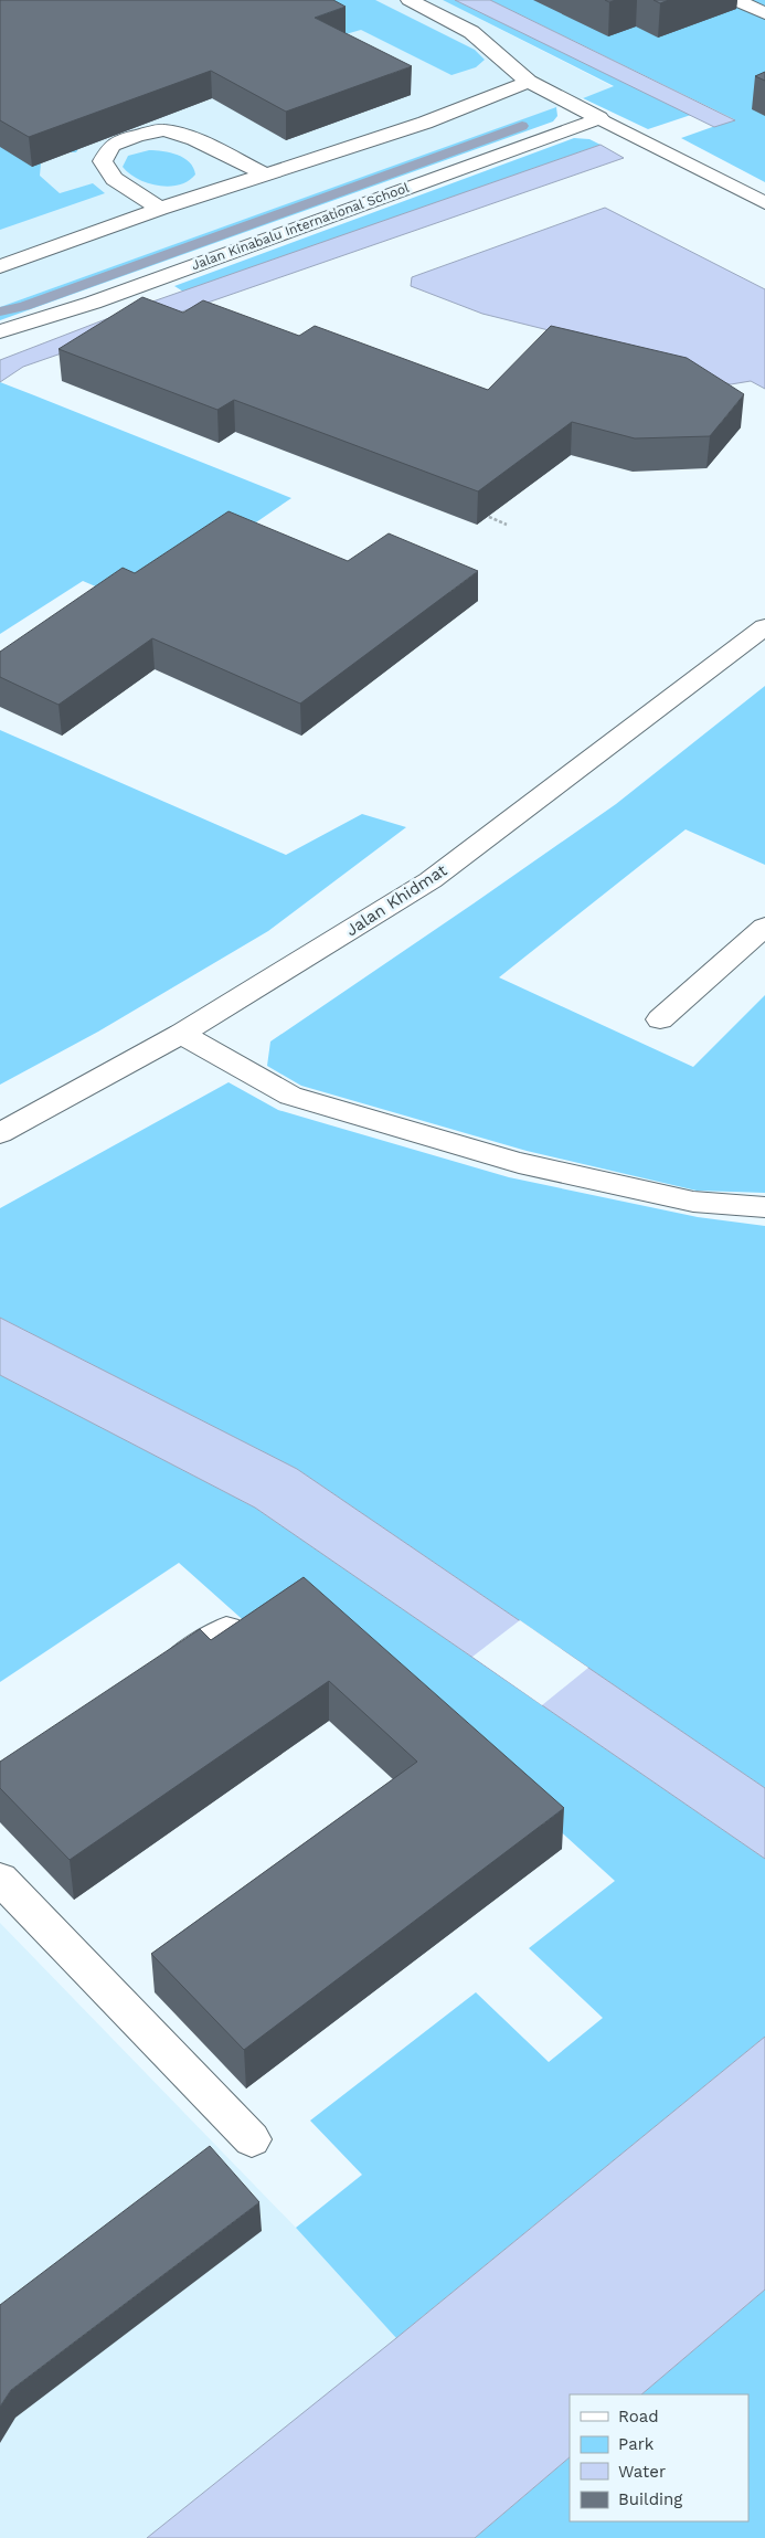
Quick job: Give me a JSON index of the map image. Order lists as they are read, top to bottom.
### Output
{
  "streets": {
    "street": ["Jalan Kinabalu International School", "Jalan Khidmat"]
  },
  "legend": [
    "Road",
    "Park",
    "Water",
    "Building"
  ]
}
